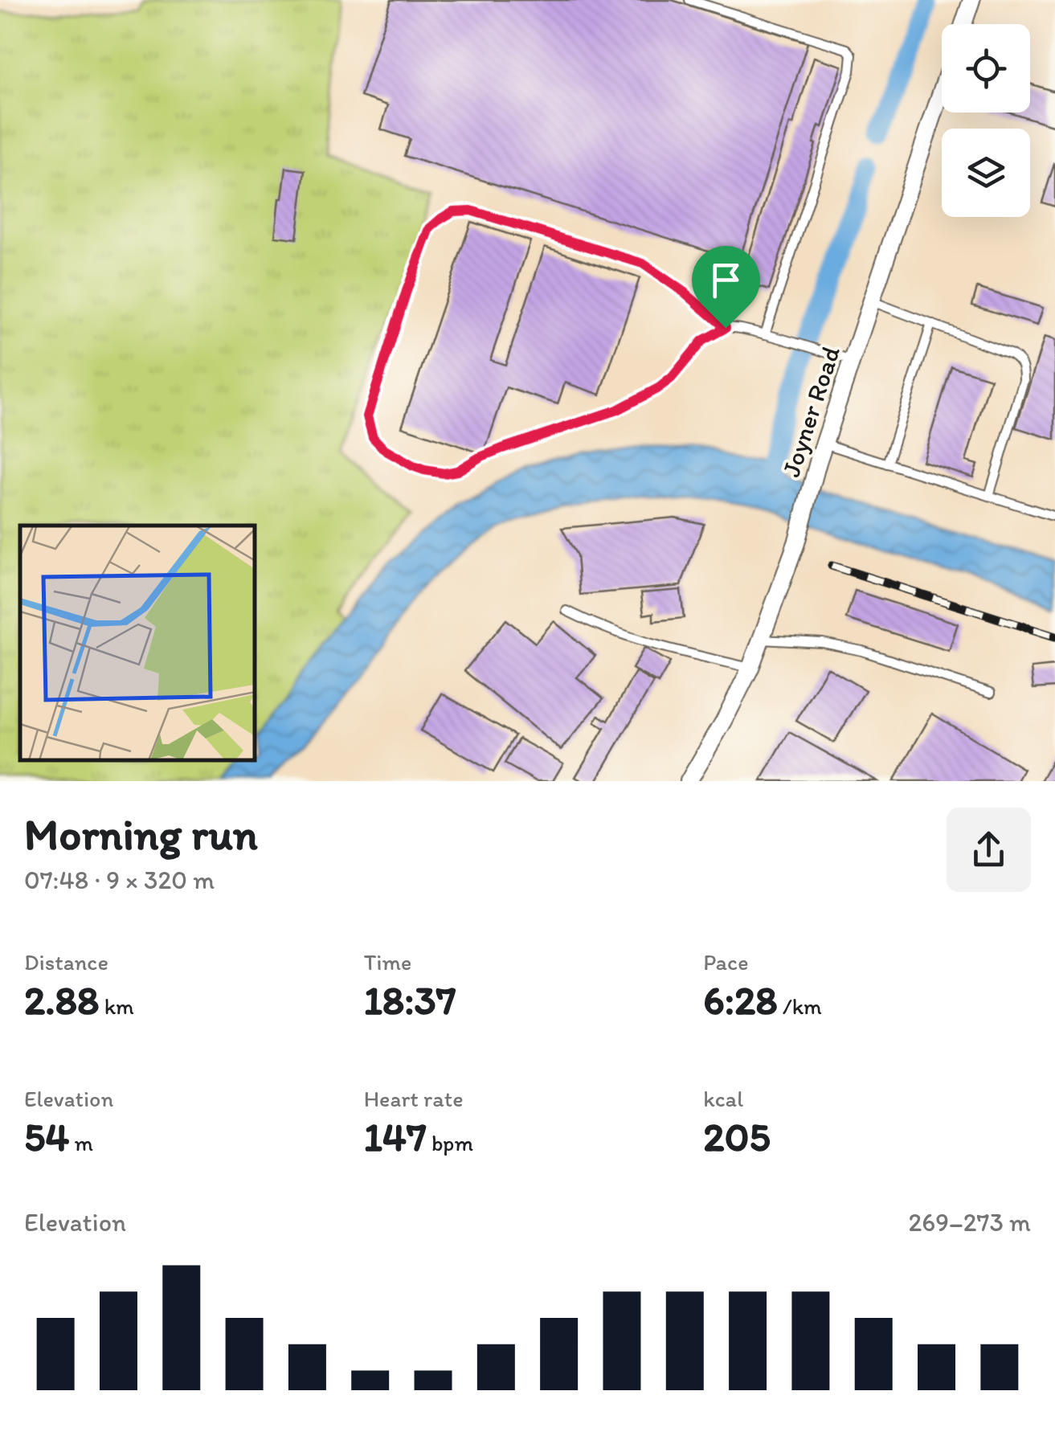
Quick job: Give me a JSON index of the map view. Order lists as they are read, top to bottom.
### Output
{
  "streets": {
    "street": ["Joyner Road"]
  },
  "page": {
    "heading": ["Morning run", "07:48 · 9 × 320 m"],
    "stats": [
      ["Distance", "2.88 km"],
      ["Time", "18:37"],
      ["Pace", "6:28 /km"],
      ["Elevation", "54 m"],
      ["Heart rate", "147 bpm"],
      ["kcal", "205"]
    ],
    "chart": ["Elevation", "269–273 m"]
  }
}
